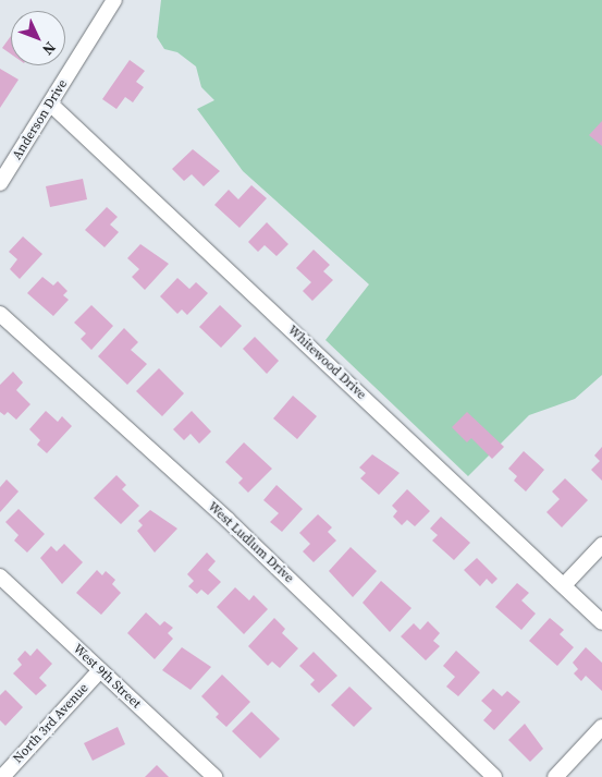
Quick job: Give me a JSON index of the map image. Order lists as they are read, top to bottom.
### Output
{
  "streets": {
    "street": [
      "Anderson Drive",
      "Whitewood Drive",
      "West Ludlum Drive",
      "West 9th Street",
      "North 3rd Avenue"
    ]
  },
  "crossings": [
    ["Anderson Drive", "Whitewood Drive"],
    ["West 9th Street", "North 3rd Avenue"]
  ],
  "north": "bottom right"
}
